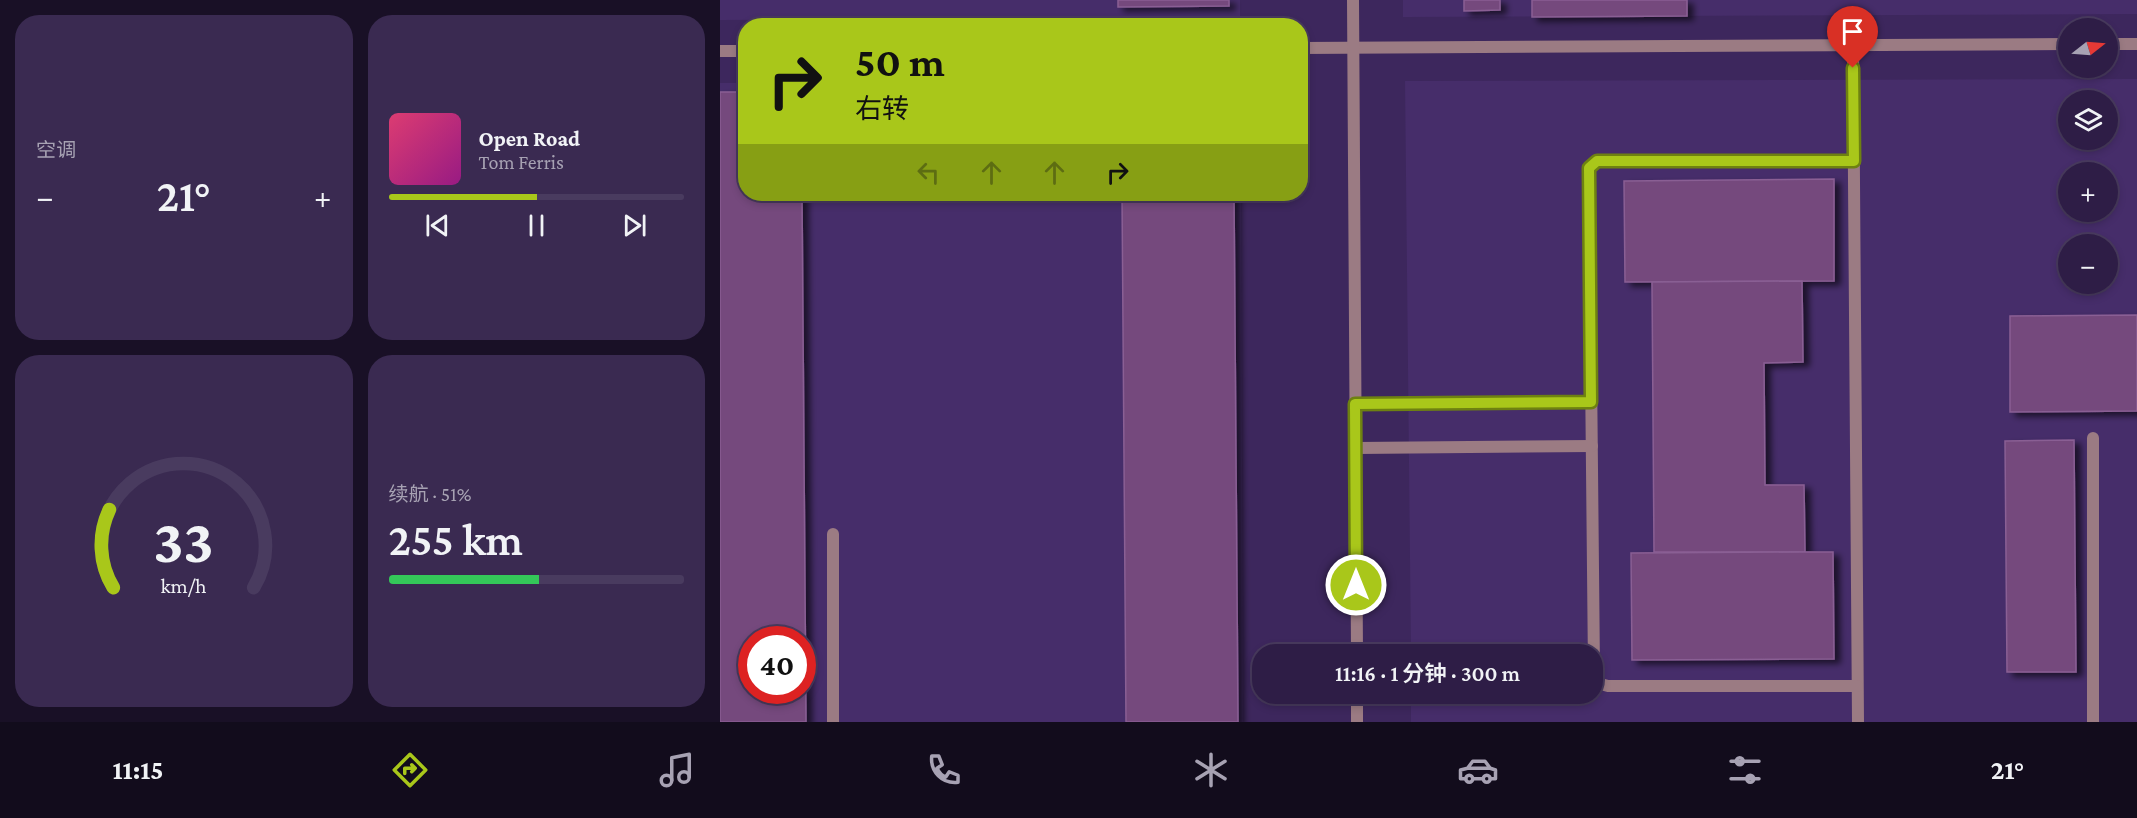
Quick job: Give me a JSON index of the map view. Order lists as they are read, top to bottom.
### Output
{
  "north": "right",
  "page": {
    "tile": [
      "空调",
      ["续航 · 51%", "255 km"]
    ],
    "map_buttons": ["+", "−"],
    "turn": ["50 m", "右转"],
    "song": ["Open Road", "Tom Ferris"],
    "heat": ["−", "21°", "+"],
    "limit": "40",
    "trip": "11:16 · 1 分钟 · 300 m",
    "tabs": ["11:15", "21°"],
    "gauge": ["33", "km/h"]
  }
}
